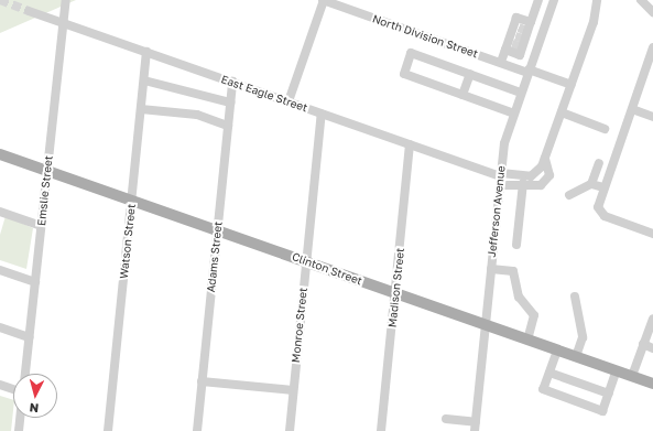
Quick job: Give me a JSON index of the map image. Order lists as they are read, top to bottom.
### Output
{
  "streets": {
    "main road": ["Clinton Street"],
    "street": [
      "North Division Street",
      "East Eagle Street",
      "Emslie Street",
      "Jefferson Avenue",
      "Watson Street",
      "Adams Street",
      "Madison Street",
      "Monroe Street"
    ]
  },
  "crossings": [
    ["North Division Street", "East Eagle Street"],
    ["North Division Street", "Jefferson Avenue"],
    ["East Eagle Street", "Emslie Street"],
    ["East Eagle Street", "Jefferson Avenue"],
    ["East Eagle Street", "Watson Street"],
    ["East Eagle Street", "Adams Street"],
    ["East Eagle Street", "Madison Street"],
    ["East Eagle Street", "Monroe Street"],
    ["Emslie Street", "Clinton Street"],
    ["Jefferson Avenue", "Clinton Street"],
    ["Watson Street", "Clinton Street"],
    ["Adams Street", "Clinton Street"],
    ["Clinton Street", "Madison Street"],
    ["Clinton Street", "Monroe Street"]
  ],
  "north": "bottom"
}
